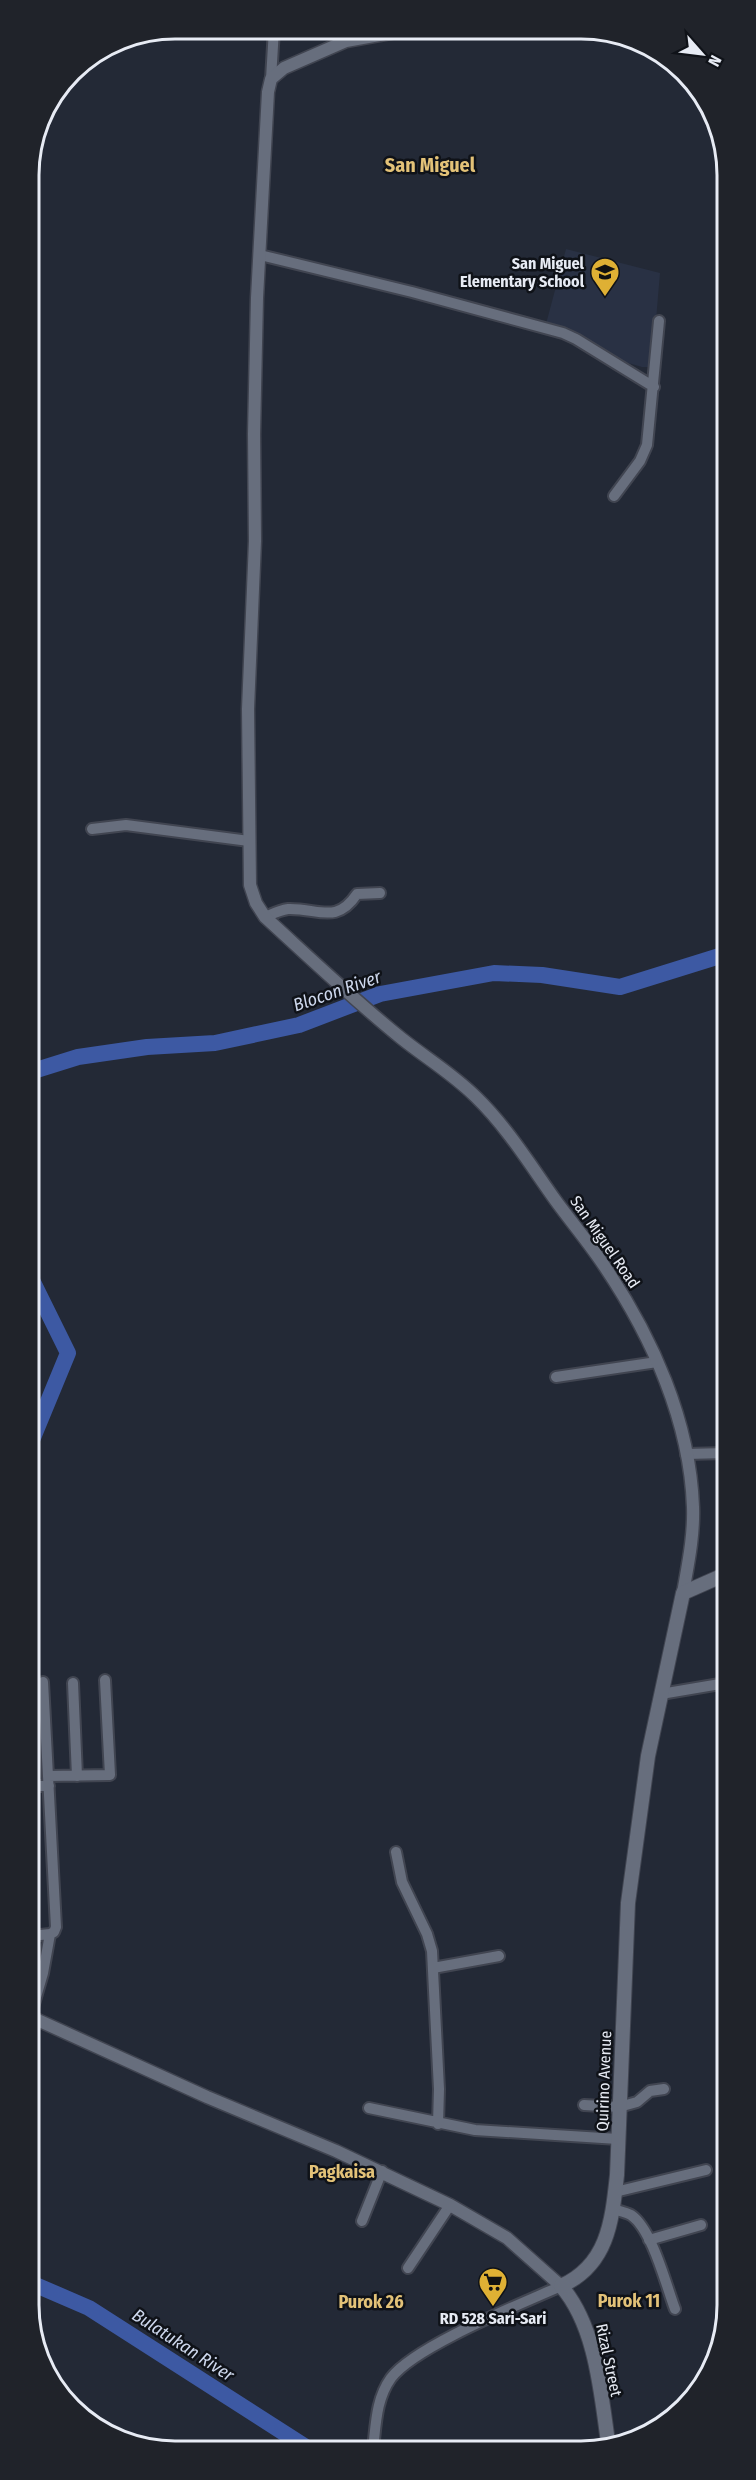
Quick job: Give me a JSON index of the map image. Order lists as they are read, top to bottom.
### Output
{
  "streets": {
    "main road": ["Quirino Avenue", "Rizal Street"],
    "street": ["San Miguel Road"]
  },
  "crossings": [
    ["San Miguel Road", "Quirino Avenue"],
    ["Quirino Avenue", "Rizal Street"]
  ],
  "districts": [
    "San Miguel",
    "Pagkaisa",
    "Purok 11",
    "Purok 26"
  ],
  "water": ["Blocon River", "Bulatukan River"],
  "places": {
    "school or university": ["San Miguel Elementary School"],
    "supermarket": ["RD 528 Sari-Sari"]
  },
  "north": "bottom right"
}
